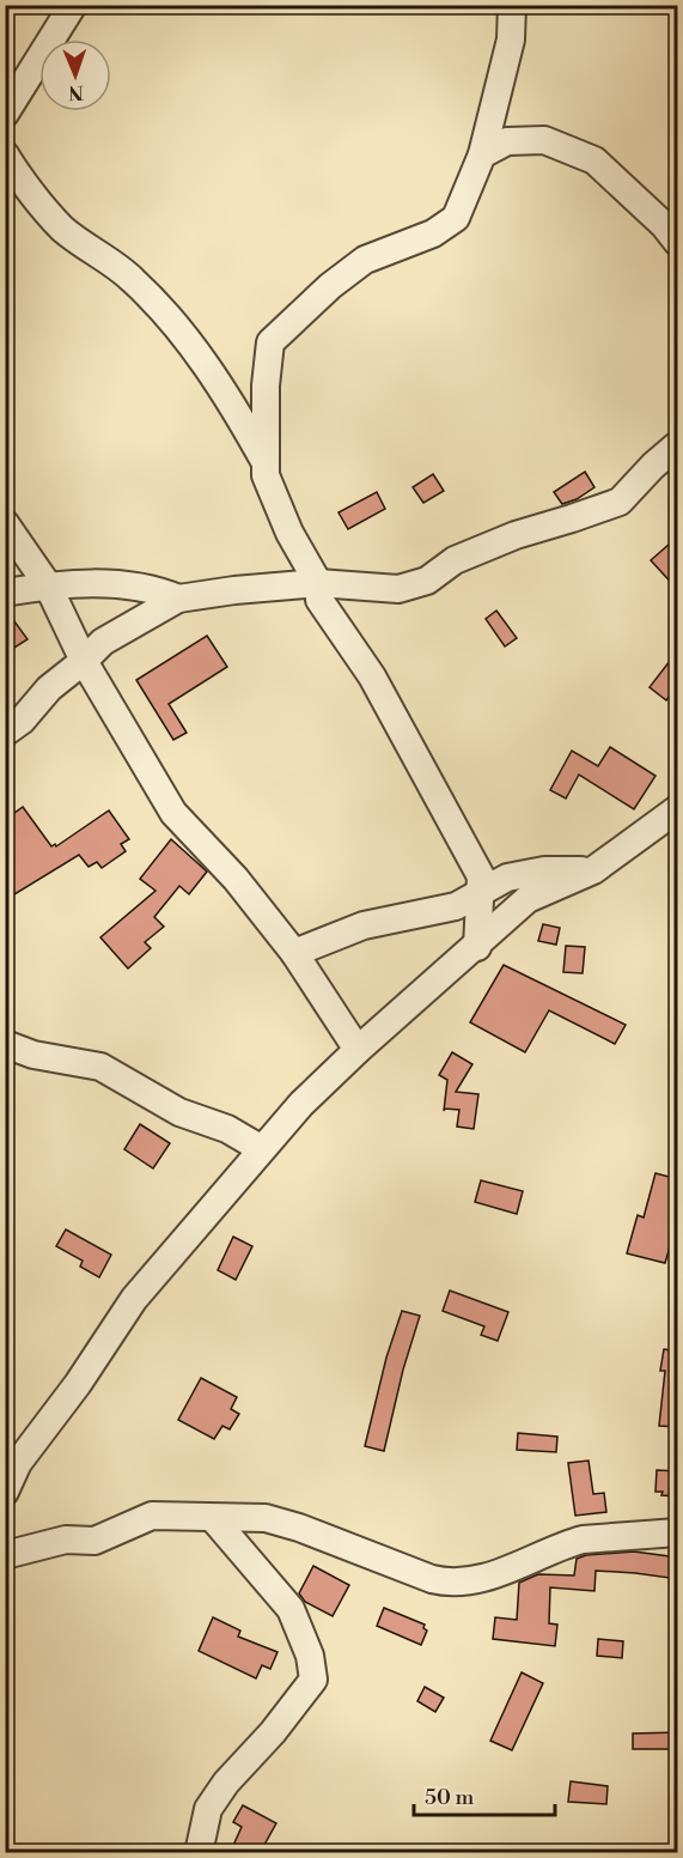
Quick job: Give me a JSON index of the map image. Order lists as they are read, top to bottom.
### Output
{
  "scale_bar": "50 m",
  "north": "bottom"
}
